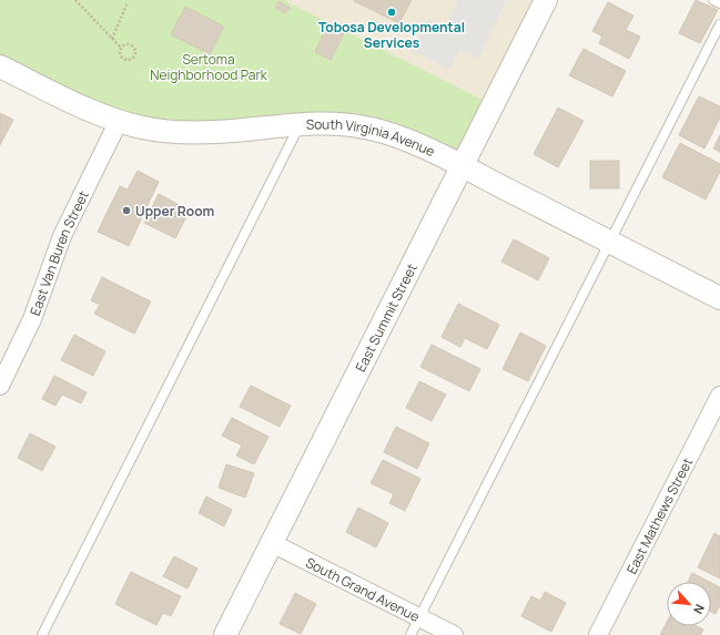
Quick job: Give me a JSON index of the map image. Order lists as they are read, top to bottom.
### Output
{
  "streets": {
    "street": [
      "South Virginia Avenue",
      "East Van Buren Street",
      "East Summit Street",
      "East Mathews Street",
      "South Grand Avenue"
    ]
  },
  "crossings": [
    ["South Virginia Avenue", "East Van Buren Street"],
    ["South Virginia Avenue", "East Summit Street"],
    ["East Summit Street", "South Grand Avenue"]
  ],
  "parks": ["Sertoma Neighborhood Park"],
  "places": ["Tobosa Developmental Services", "Upper Room"],
  "north": "bottom right"
}
